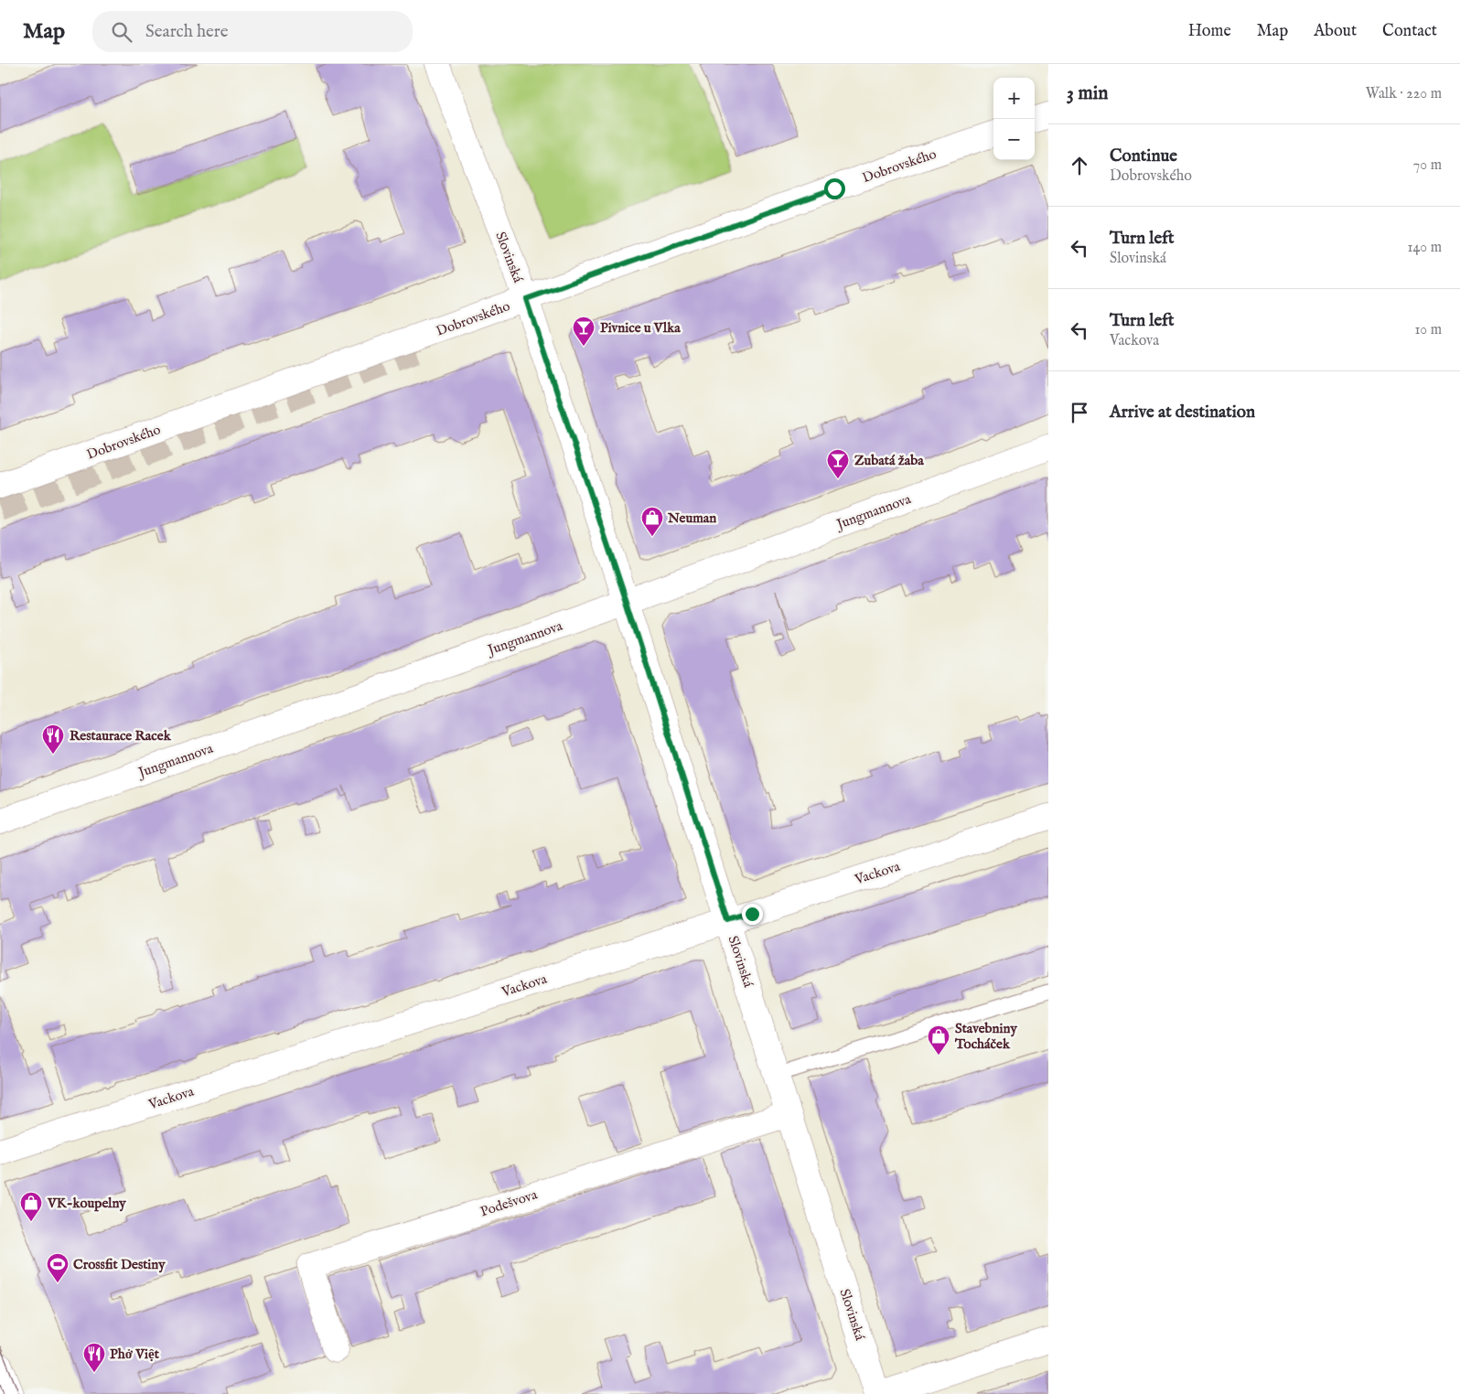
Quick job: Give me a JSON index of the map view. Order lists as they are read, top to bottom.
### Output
{
  "streets": {
    "street": [
      "Dobrovského",
      "Slovinská",
      "Jungmannova",
      "Vackova",
      "Podešvova"
    ]
  },
  "crossings": [
    ["Dobrovského", "Slovinská"],
    ["Slovinská", "Jungmannova"],
    ["Slovinská", "Vackova"],
    ["Slovinská", "Podešvova"]
  ],
  "places": {
    "bar": ["Pivnice u Vlka", "Zubatá žaba"],
    "shop": ["Neuman", "Stavebniny Tocháček", "VK-koupelny"],
    "restaurant": ["Restaurace Racek", "Phở Việt"],
    "sports": ["Crossfit Destiny"]
  },
  "page": {
    "header": "Map",
    "search": "Search here",
    "nav": [
      "Home",
      "Map",
      "About",
      "Contact"
    ],
    "heading": ["3 min", "Walk · 220 m"],
    "map_buttons": ["+", "−"],
    "list": [
      ["Continue", "Dobrovského", "70 m"],
      ["Turn left", "Slovinská", "140 m"],
      ["Turn left", "Vackova", "10 m"],
      "Arrive at destination"
    ]
  }
}
